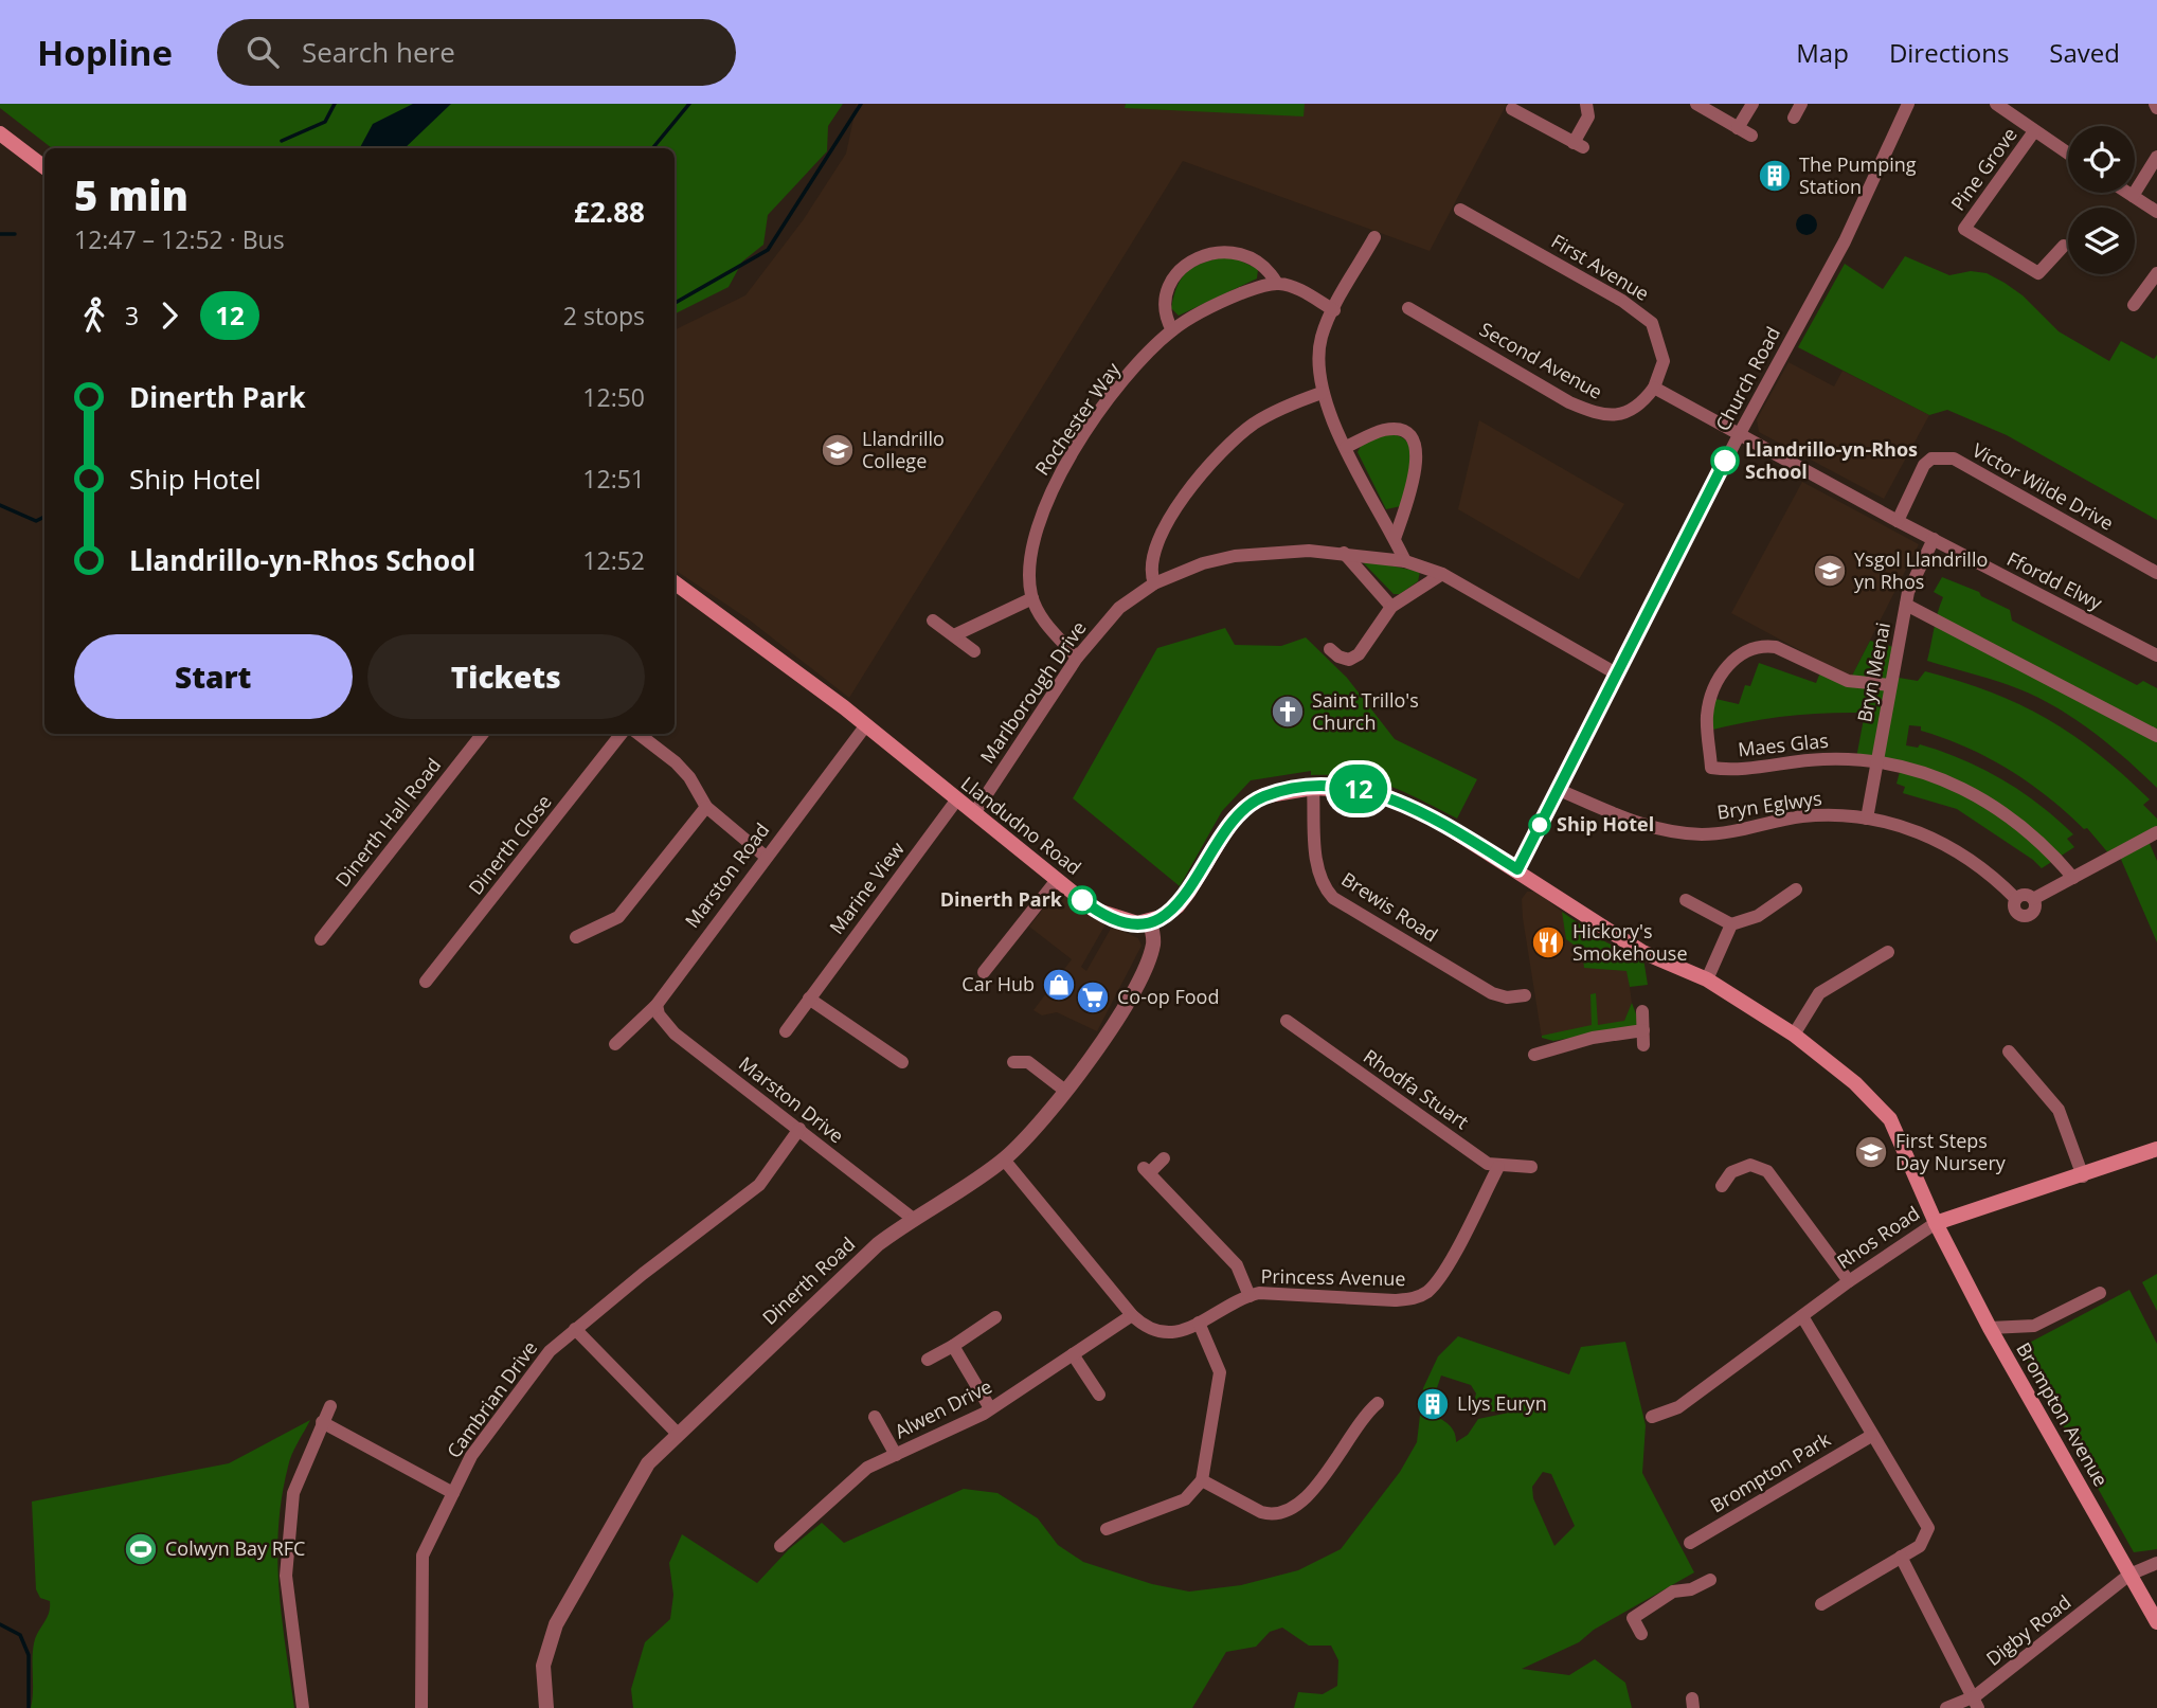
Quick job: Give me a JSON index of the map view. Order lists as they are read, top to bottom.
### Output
{
  "streets": {
    "main road": ["Llandudno Road", "Rhos Road", "Brompton Avenue"],
    "street": [
      "Pine Grove",
      "First Avenue",
      "Second Avenue",
      "Church Road",
      "Rochester Way",
      "Victor Wilde Drive",
      "Ffordd Elwy",
      "Bryn Menai",
      "Marlborough Drive",
      "Maes Glas",
      "Bryn Eglwys",
      "Dinerth Hall Road",
      "Dinerth Close",
      "Marston Road",
      "Marine View",
      "Brewis Road",
      "Rhodfa Stuart",
      "Marston Drive",
      "Princess Avenue",
      "Dinerth Road",
      "Cambrian Drive",
      "Alwen Drive",
      "Brompton Park",
      "Digby Road"
    ]
  },
  "crossings": [
    ["First Avenue", "Second Avenue"],
    ["Church Road", "Ffordd Elwy"],
    ["Church Road", "Marlborough Drive"],
    ["Church Road", "Bryn Eglwys"],
    ["Rochester Way", "Marlborough Drive"],
    ["Victor Wilde Drive", "Ffordd Elwy"],
    ["Ffordd Elwy", "Bryn Menai"],
    ["Bryn Menai", "Maes Glas"],
    ["Bryn Menai", "Bryn Eglwys"],
    ["Marlborough Drive", "Llandudno Road"],
    ["Llandudno Road", "Marston Road"],
    ["Llandudno Road", "Marine View"],
    ["Llandudno Road", "Dinerth Road"],
    ["Marston Road", "Marston Drive"],
    ["Rhodfa Stuart", "Princess Avenue"],
    ["Marston Drive", "Dinerth Road"],
    ["Marston Drive", "Cambrian Drive"],
    ["Rhos Road", "Brompton Avenue"],
    ["Princess Avenue", "Dinerth Road"],
    ["Princess Avenue", "Alwen Drive"],
    ["Brompton Avenue", "Digby Road"]
  ],
  "places": {
    "building": ["The Pumping Station", "Llys Euryn"],
    "school or university": ["Llandrillo College", "Ysgol Llandrillo yn Rhos", "First Steps Day Nursery"],
    "other": ["Llandrillo-yn-Rhos School", "Ship Hotel", "Dinerth Park"],
    "church": ["Saint Trillo's Church"],
    "restaurant": ["Hickory's Smokehouse"],
    "shop": ["Car Hub"],
    "supermarket": ["Co-op Food"],
    "sports": ["Colwyn Bay RFC"]
  },
  "lines": ["bus line 12"],
  "page": {
    "header": "Hopline",
    "search": "Search here",
    "nav": ["Map", "Directions", "Saved"],
    "on_map": "12",
    "heading": ["5 min", "12:47 – 12:52 · Bus", "£2.88"],
    "legs": ["3", "12", "2 stops"],
    "list": [
      {
        "name": "Dinerth Park",
        "value": "12:50"
      },
      {
        "name": "Ship Hotel",
        "value": "12:51"
      },
      {
        "name": "Llandrillo-yn-Rhos School",
        "value": "12:52"
      }
    ],
    "buttons": ["Start", "Tickets"]
  }
}
